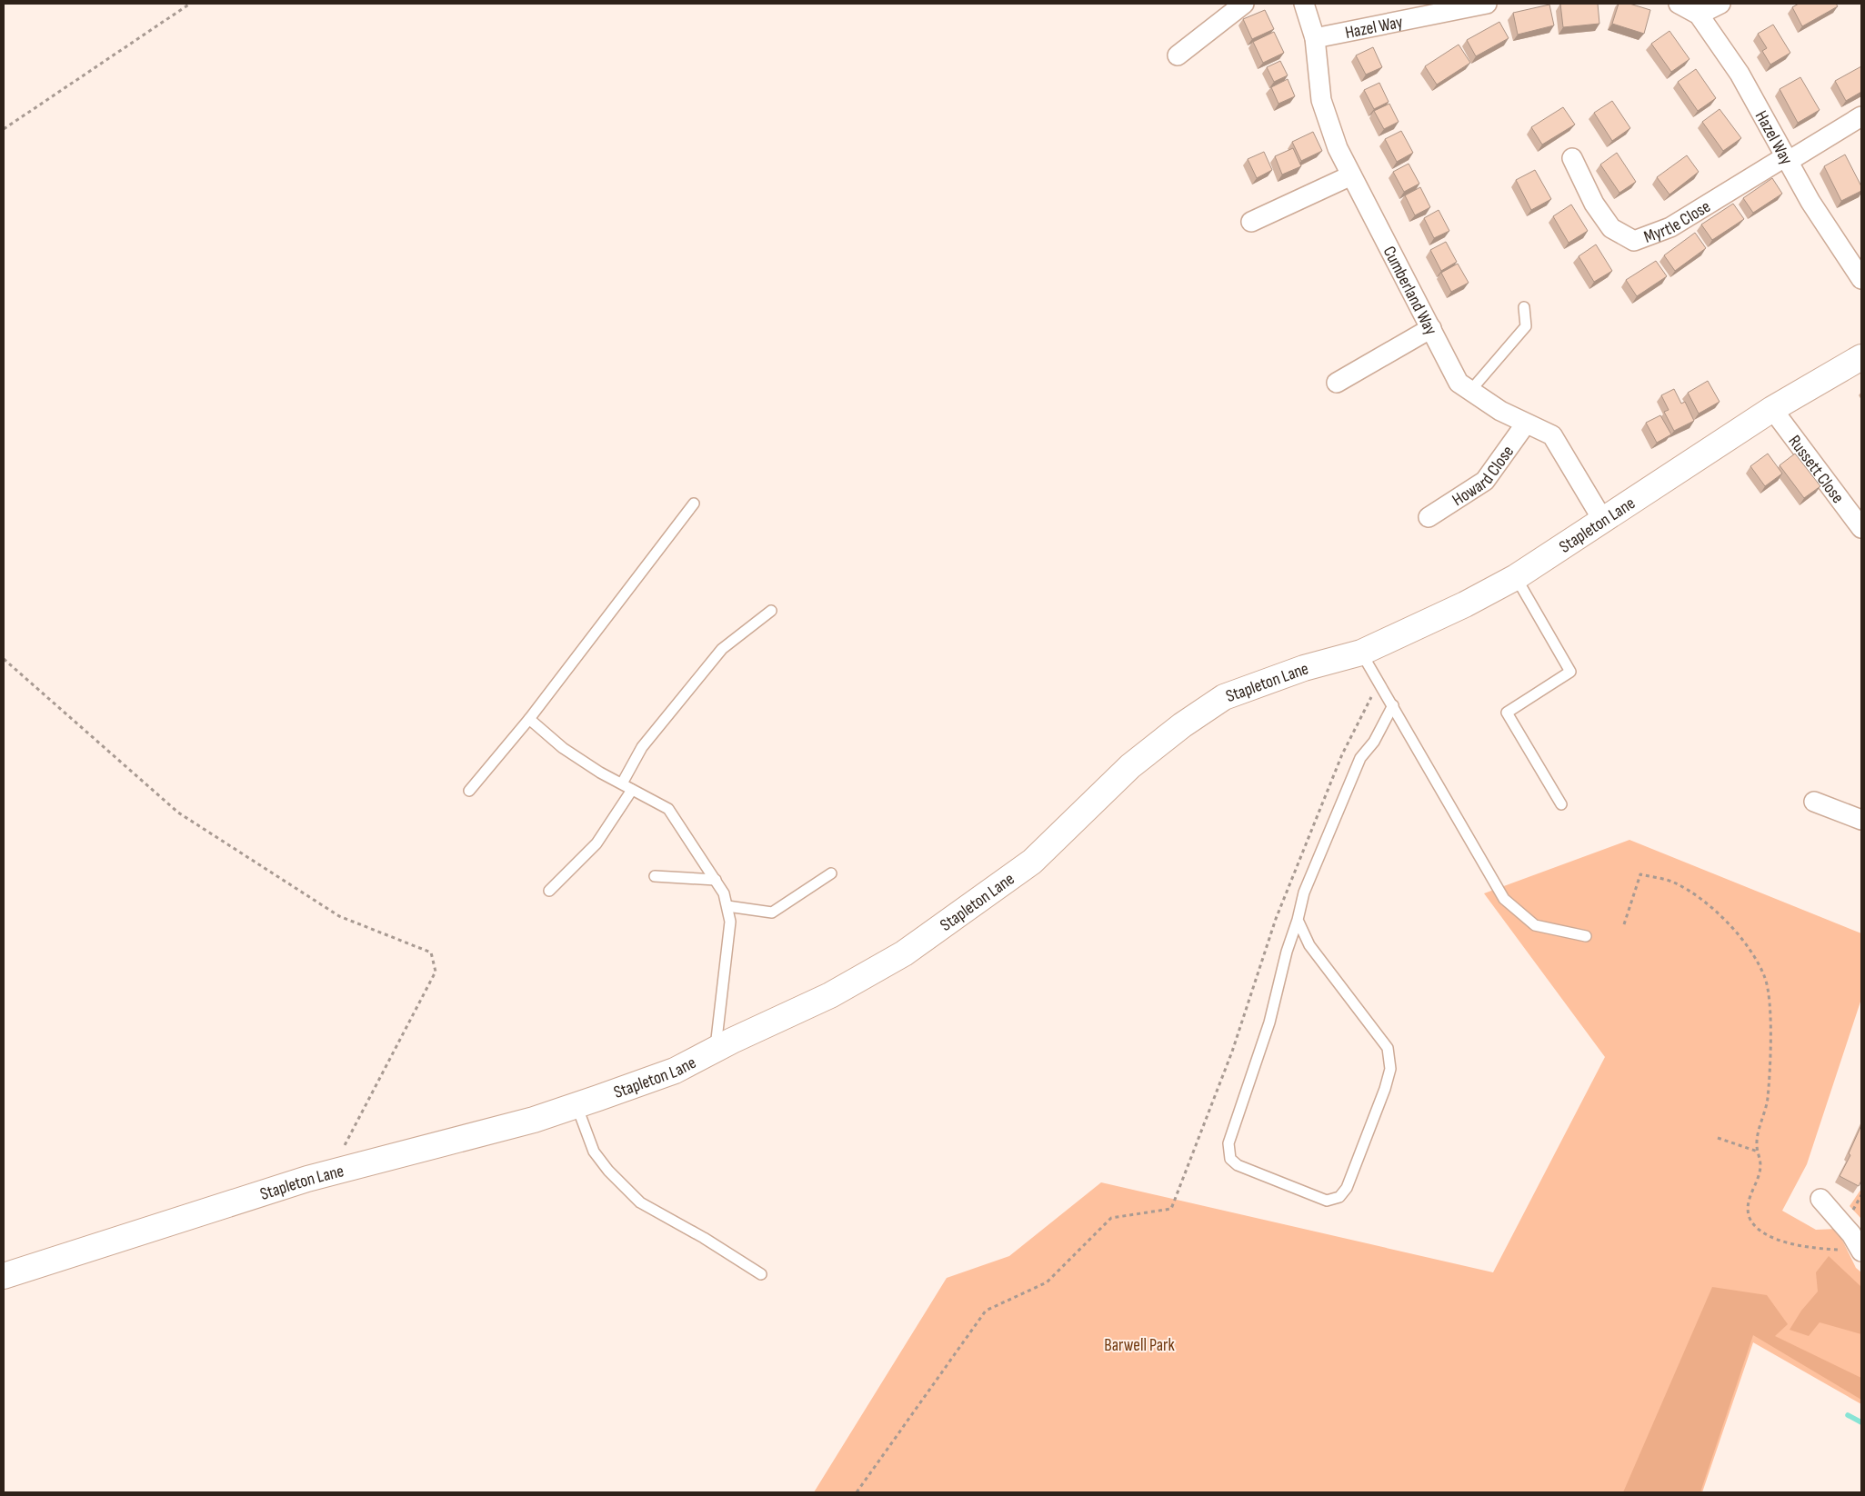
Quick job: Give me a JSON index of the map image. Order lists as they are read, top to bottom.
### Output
{
  "streets": {
    "street": [
      "Hazel Way",
      "Myrtle Close",
      "Cumberland Way",
      "Russett Close",
      "Howard Close",
      "Stapleton Lane"
    ]
  },
  "crossings": [
    ["Hazel Way", "Myrtle Close"],
    ["Hazel Way", "Cumberland Way"],
    ["Cumberland Way", "Howard Close"],
    ["Cumberland Way", "Stapleton Lane"],
    ["Russett Close", "Stapleton Lane"]
  ],
  "parks": ["Barwell Park"]
}
